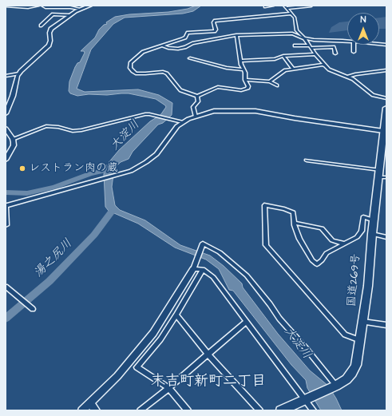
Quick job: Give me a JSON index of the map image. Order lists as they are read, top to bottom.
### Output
{
  "streets": {
    "highway": ["国道269号"]
  },
  "districts": ["末吉町新町二丁目"],
  "water": ["大淀川", "湯之尻川"],
  "places": ["レストラン肉の蔵"],
  "north": "top"
}
